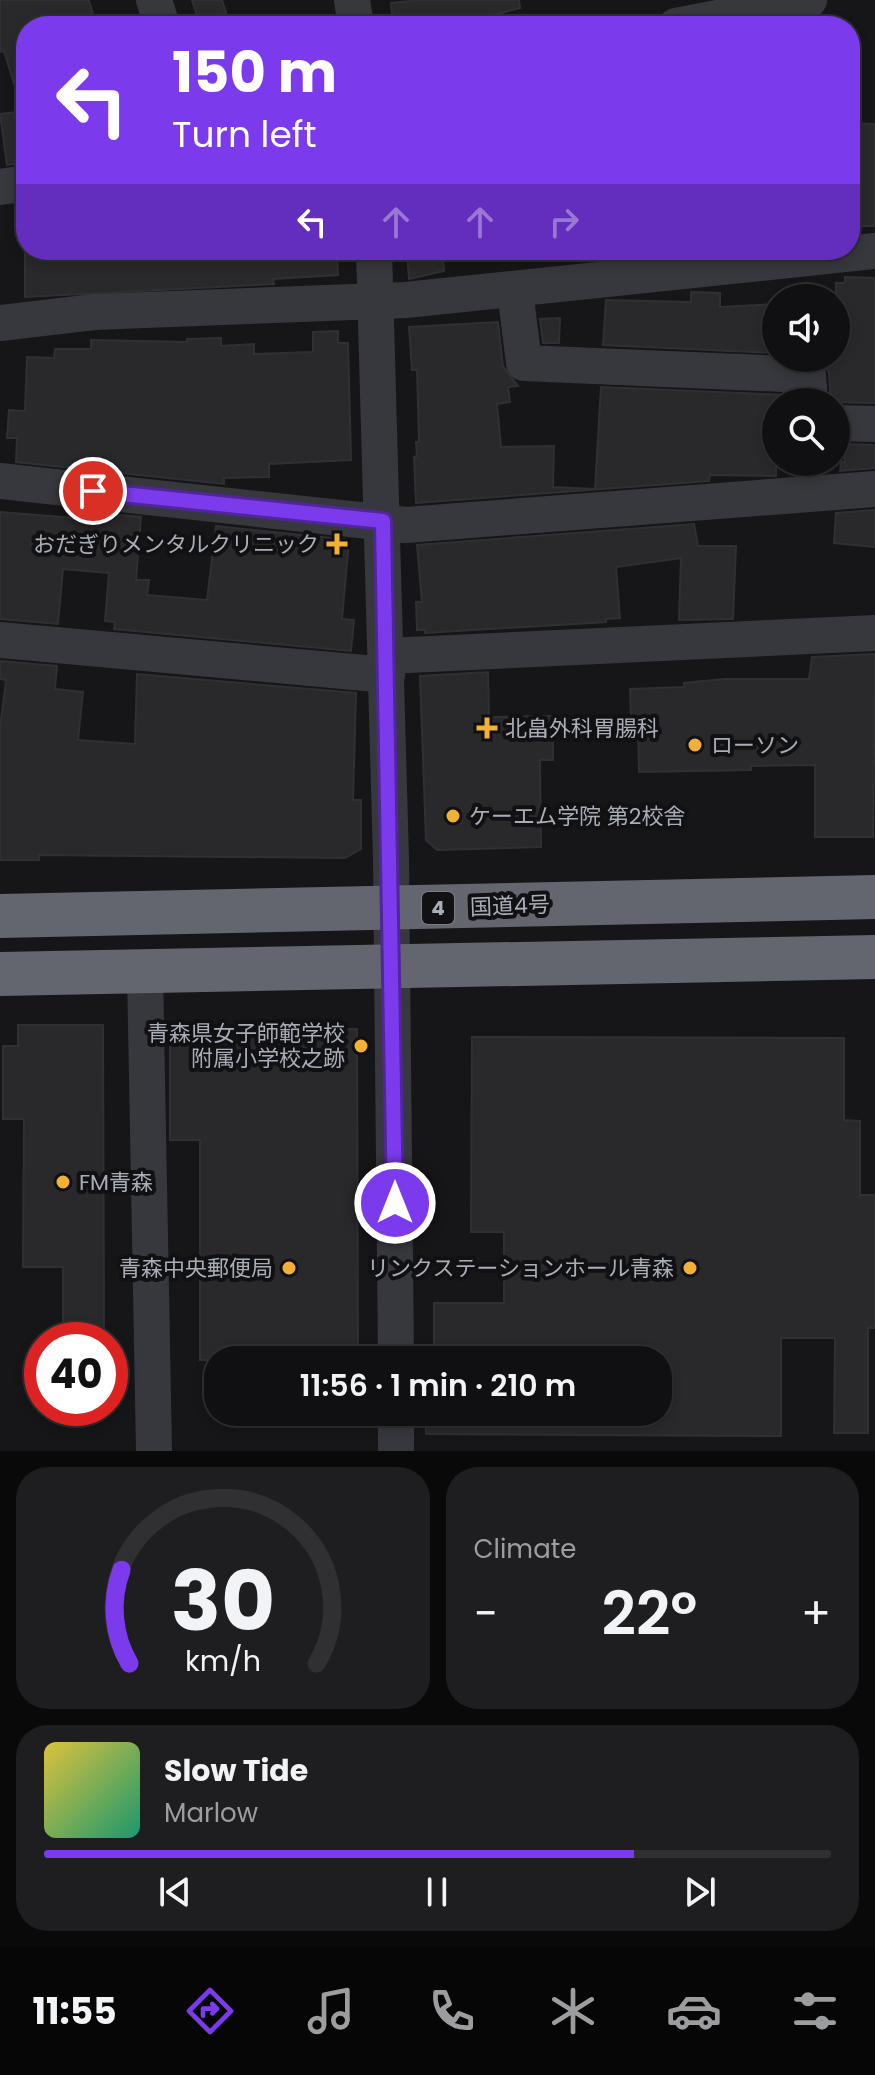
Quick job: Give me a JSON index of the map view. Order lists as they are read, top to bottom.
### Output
{
  "streets": {
    "highway": ["国道4号", "4"]
  },
  "places": {
    "health": ["おだぎりメンタルクリニック", "北畠外科胃腸科"],
    "other": [
      "ローソン",
      "ケーエム学院 第2校舎",
      "青森県女子師範学校 附属小学校之跡",
      "FM青森",
      "青森中央郵便局",
      "リンクステーションホール青森"
    ]
  },
  "page": {
    "turn": ["150 m", "Turn left"],
    "limit": "40",
    "trip": "11:56 · 1 min · 210 m",
    "tile": "Climate",
    "heat": ["−", "22°", "+"],
    "song": ["Slow Tide", "Marlow"],
    "tabs": "11:55",
    "gauge": ["30", "km/h"]
  }
}
